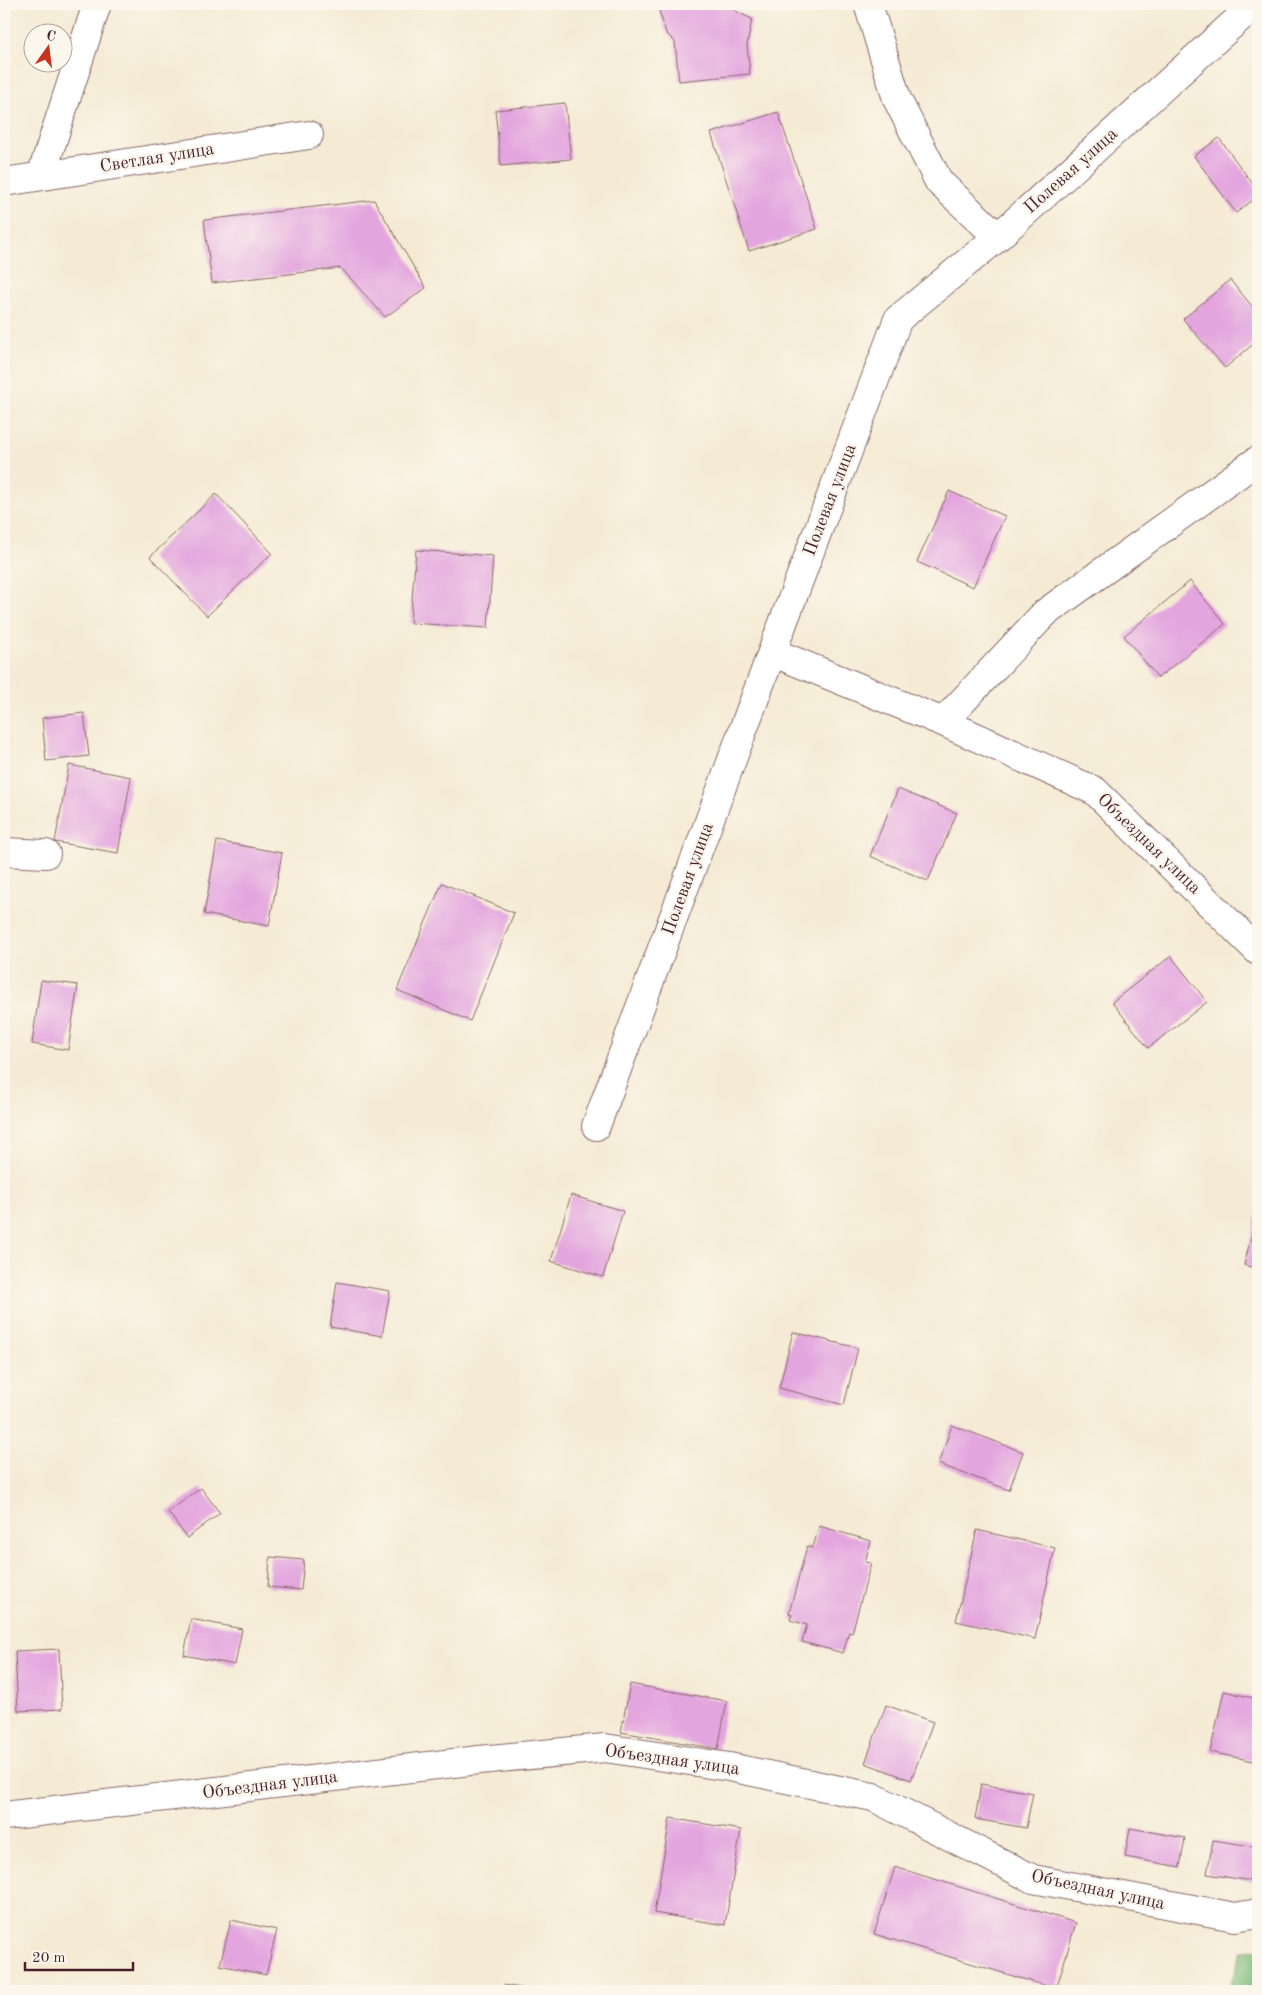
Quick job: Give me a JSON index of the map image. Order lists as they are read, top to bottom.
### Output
{
  "streets": {
    "street": ["Светлая улица", "Полевая улица", "Объездная улица"]
  },
  "crossings": [
    ["Полевая улица", "Объездная улица"]
  ],
  "scale_bar": "20 m",
  "north": "top"
}
